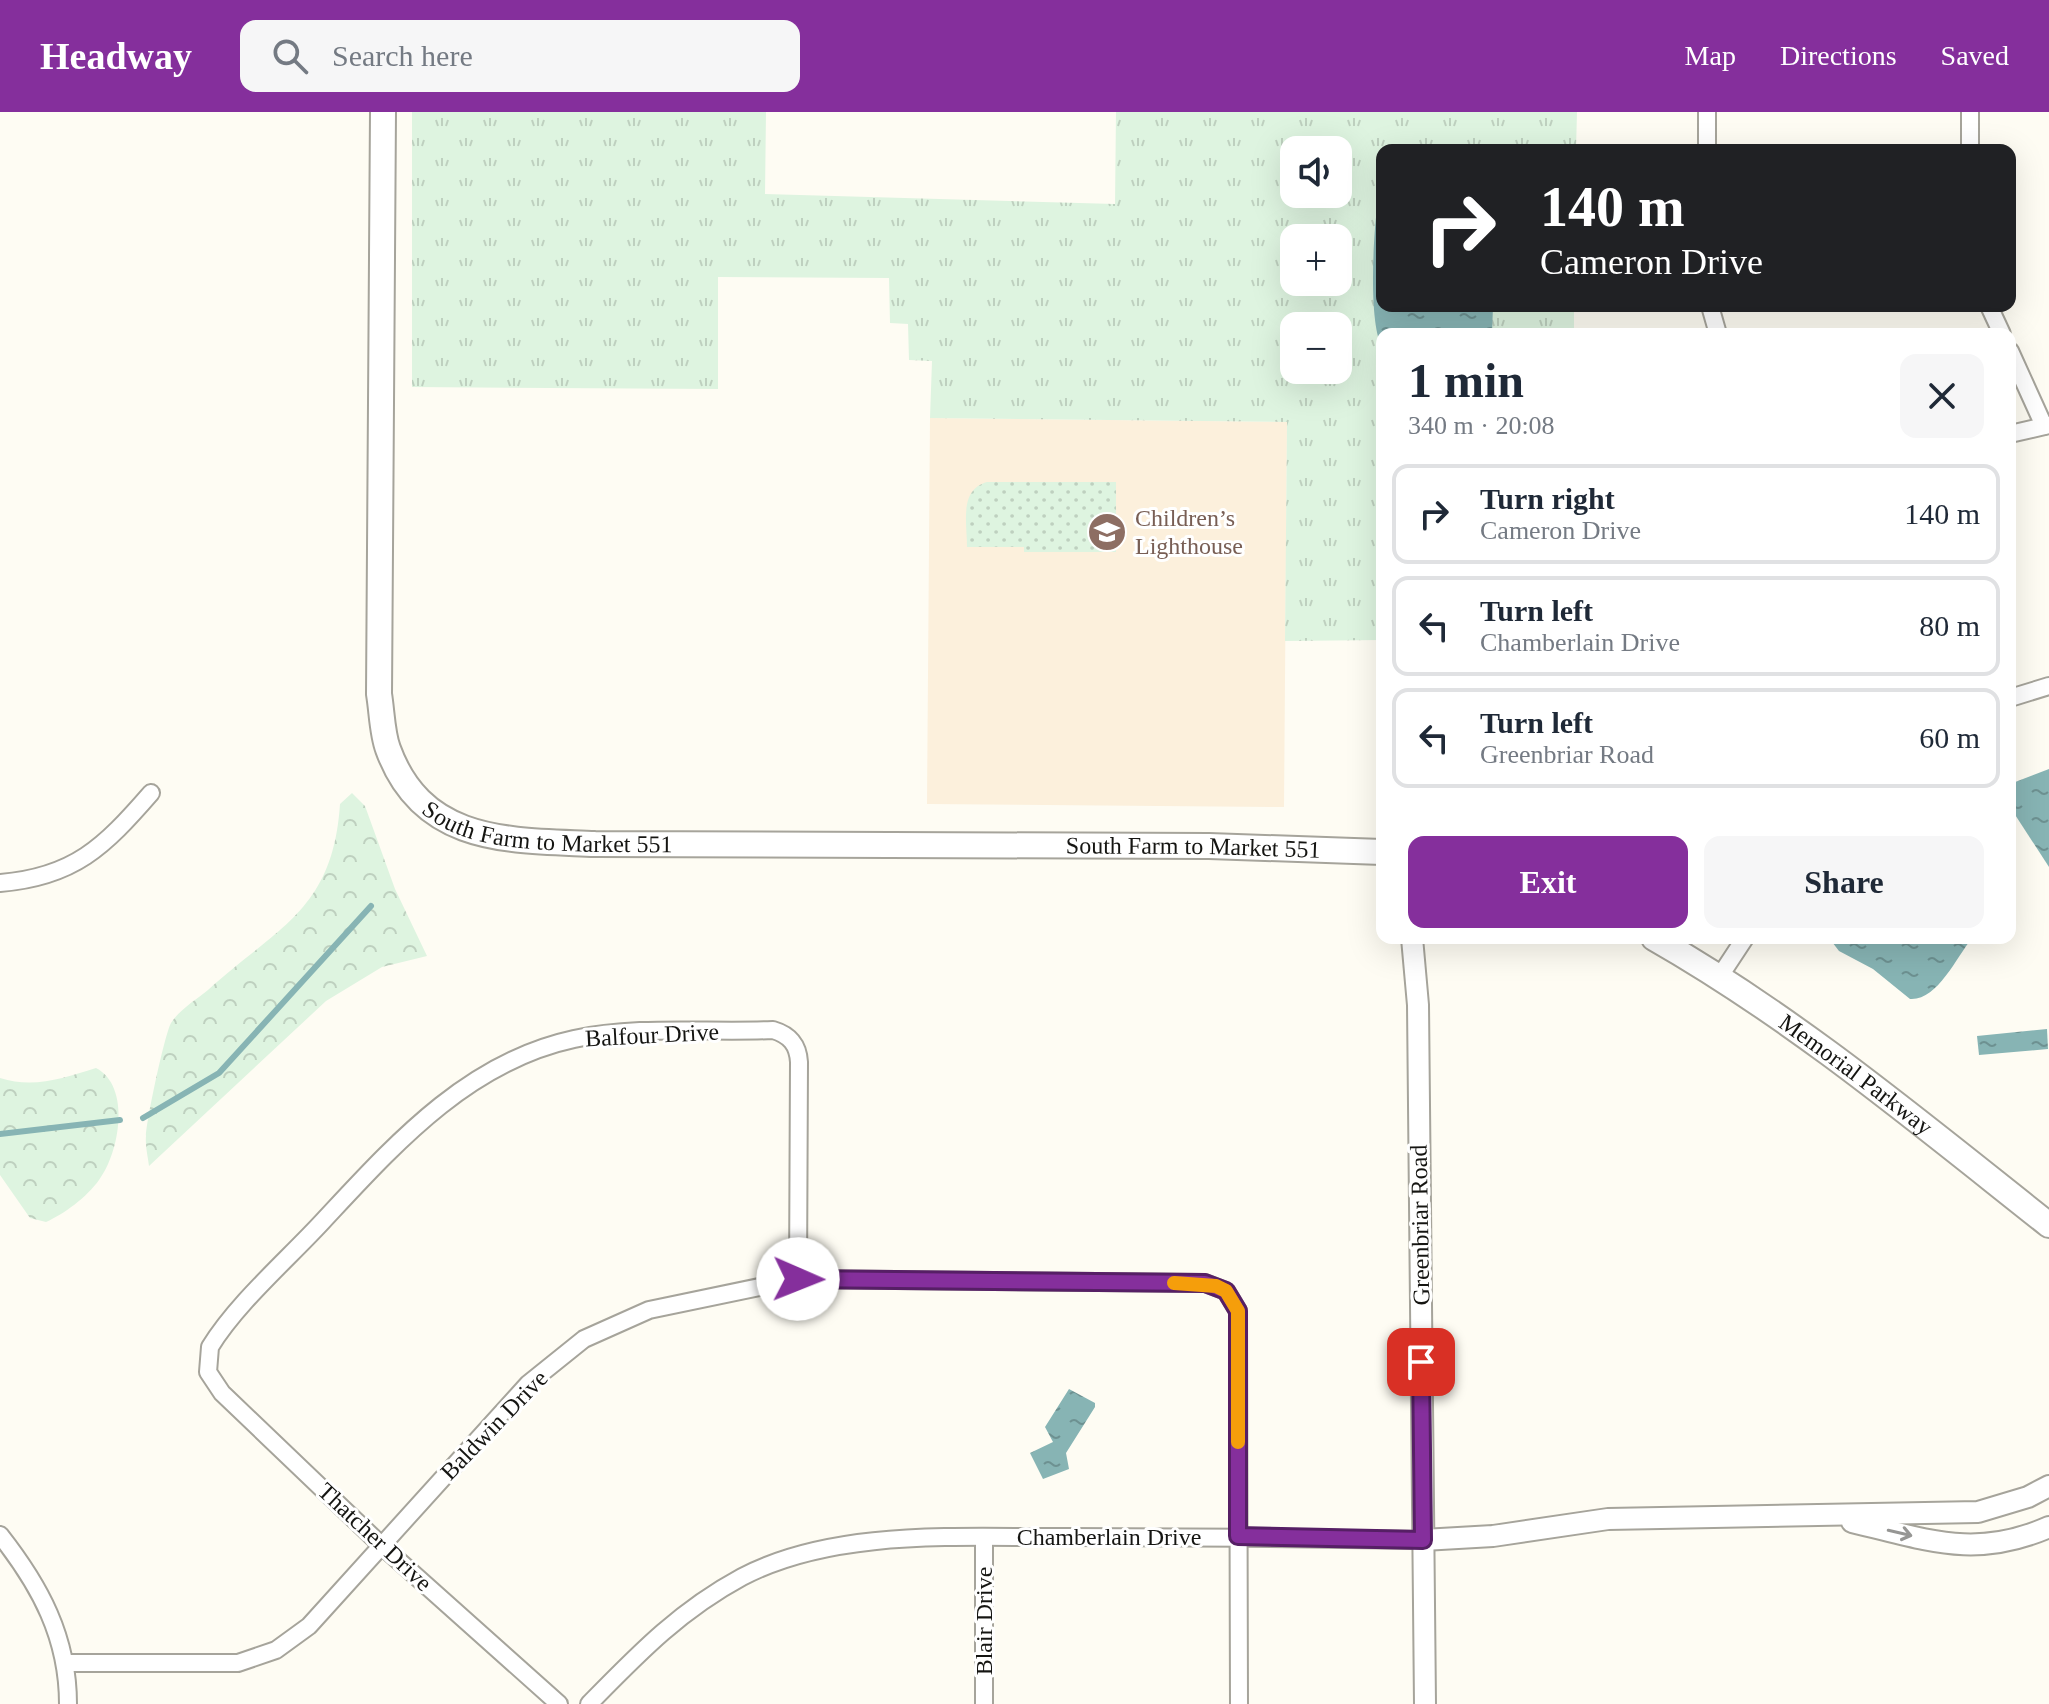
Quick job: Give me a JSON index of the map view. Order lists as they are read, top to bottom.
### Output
{
  "streets": {
    "main road": ["South Farm to Market 551", "Memorial Parkway"],
    "street": [
      "Balfour Drive",
      "Greenbriar Road",
      "Baldwin Drive",
      "Thatcher Drive",
      "Chamberlain Drive",
      "Blair Drive"
    ]
  },
  "crossings": [
    ["Balfour Drive", "Baldwin Drive"],
    ["Balfour Drive", "Thatcher Drive"],
    ["Greenbriar Road", "Chamberlain Drive"],
    ["Baldwin Drive", "Thatcher Drive"],
    ["Baldwin Drive", "Chamberlain Drive"],
    ["Chamberlain Drive", "Blair Drive"]
  ],
  "places": {
    "school or university": ["Children’s Lighthouse"]
  },
  "page": {
    "header": "Headway",
    "search": "Search here",
    "nav": ["Map", "Directions", "Saved"],
    "map_buttons": ["+", "−"],
    "turn": ["140 m", "Cameron Drive"],
    "heading": ["1 min", "340 m · 20:08"],
    "list": [
      {
        "name": "Turn right",
        "note": "Cameron Drive",
        "value": "140 m"
      },
      {
        "name": "Turn left",
        "note": "Chamberlain Drive",
        "value": "80 m"
      },
      {
        "name": "Turn left",
        "note": "Greenbriar Road",
        "value": "60 m"
      }
    ],
    "buttons": ["Exit", "Share"]
  }
}
